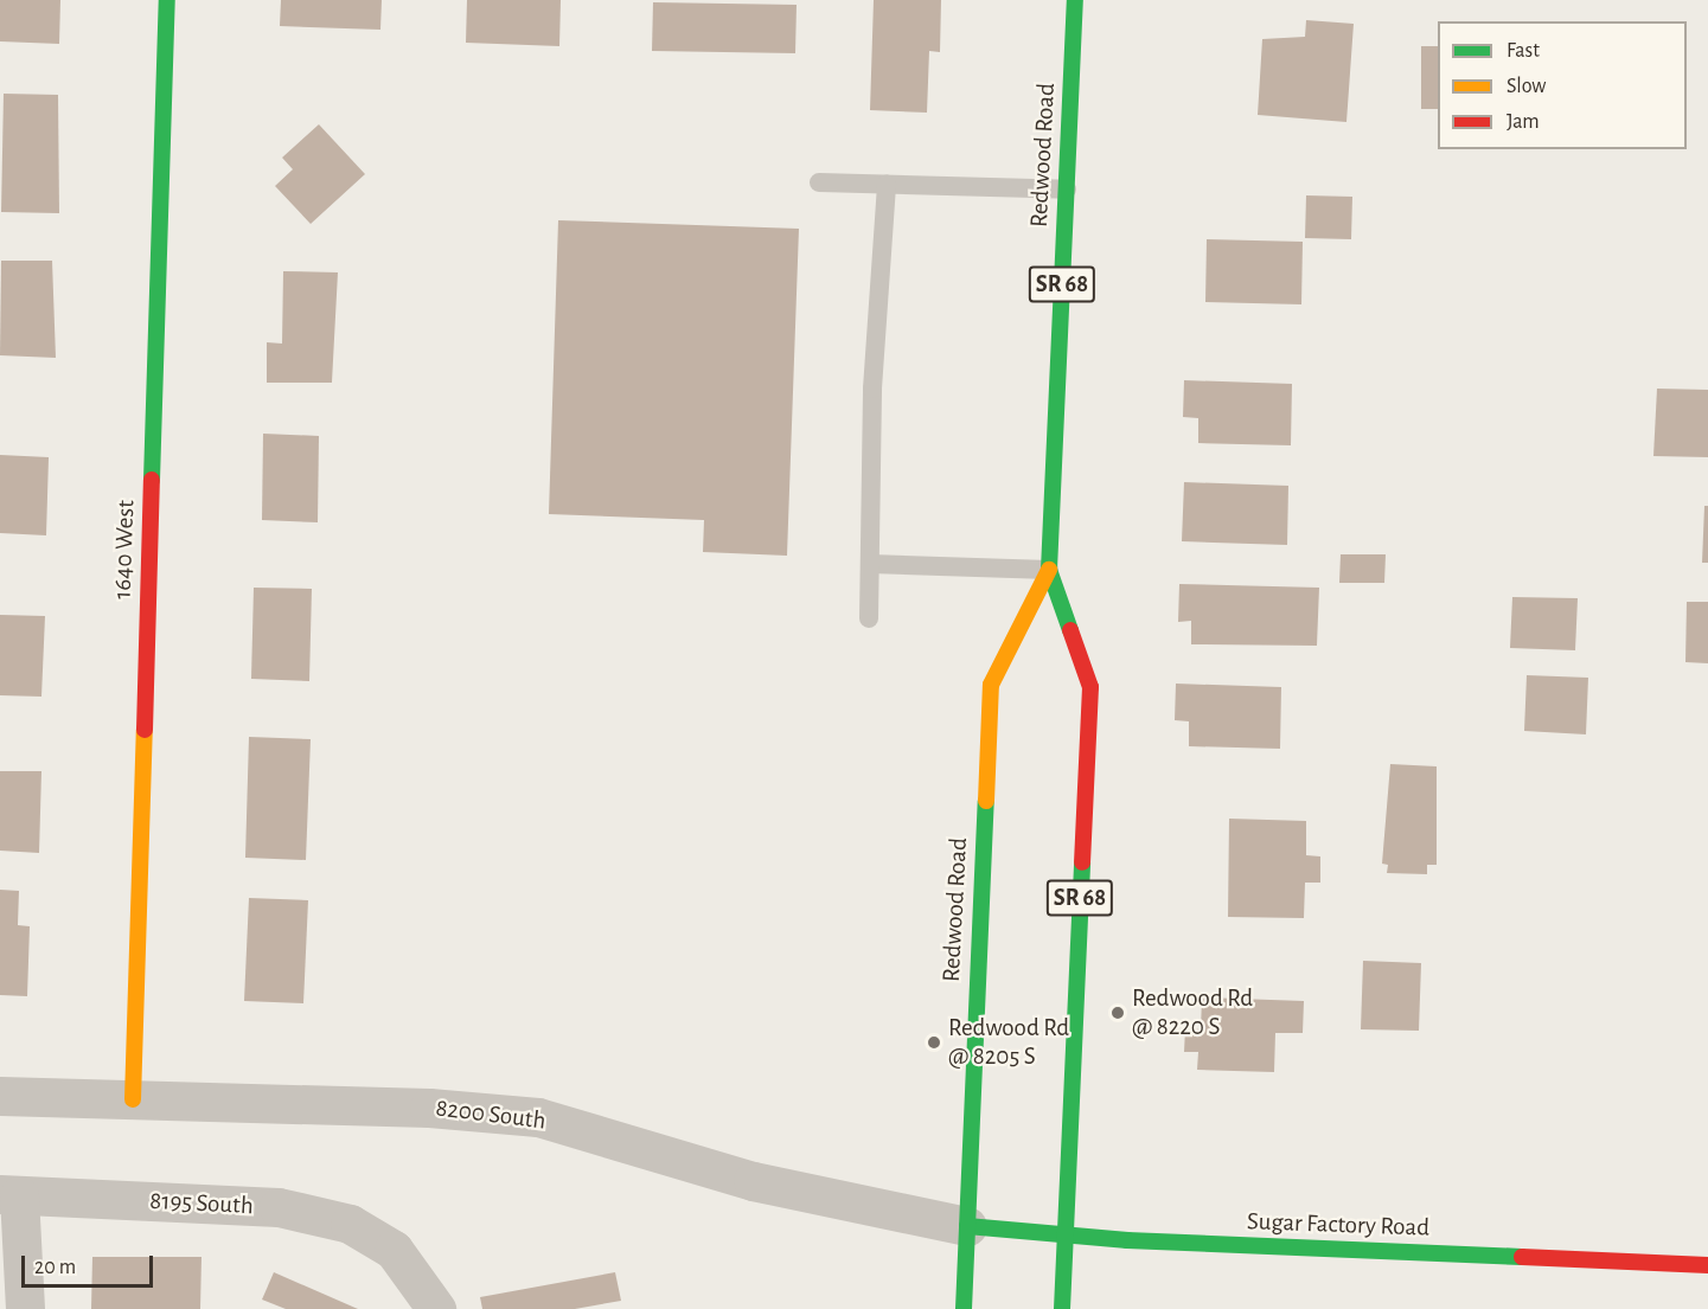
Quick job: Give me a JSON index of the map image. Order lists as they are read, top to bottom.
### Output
{
  "streets": {
    "main road": [
      "Redwood Road",
      "SR 68",
      "1640 West",
      "Sugar Factory Road"
    ],
    "street": ["8200 South", "8195 South"]
  },
  "crossings": [
    ["Redwood Road", "8200 South"],
    ["Redwood Road", "Sugar Factory Road"],
    ["1640 West", "8200 South"],
    ["8200 South", "Sugar Factory Road"]
  ],
  "places": ["Redwood Rd @ 8220 S", "Redwood Rd @ 8205 S"],
  "legend": ["Fast", "Slow", "Jam"],
  "scale_bar": "20 m"
}
